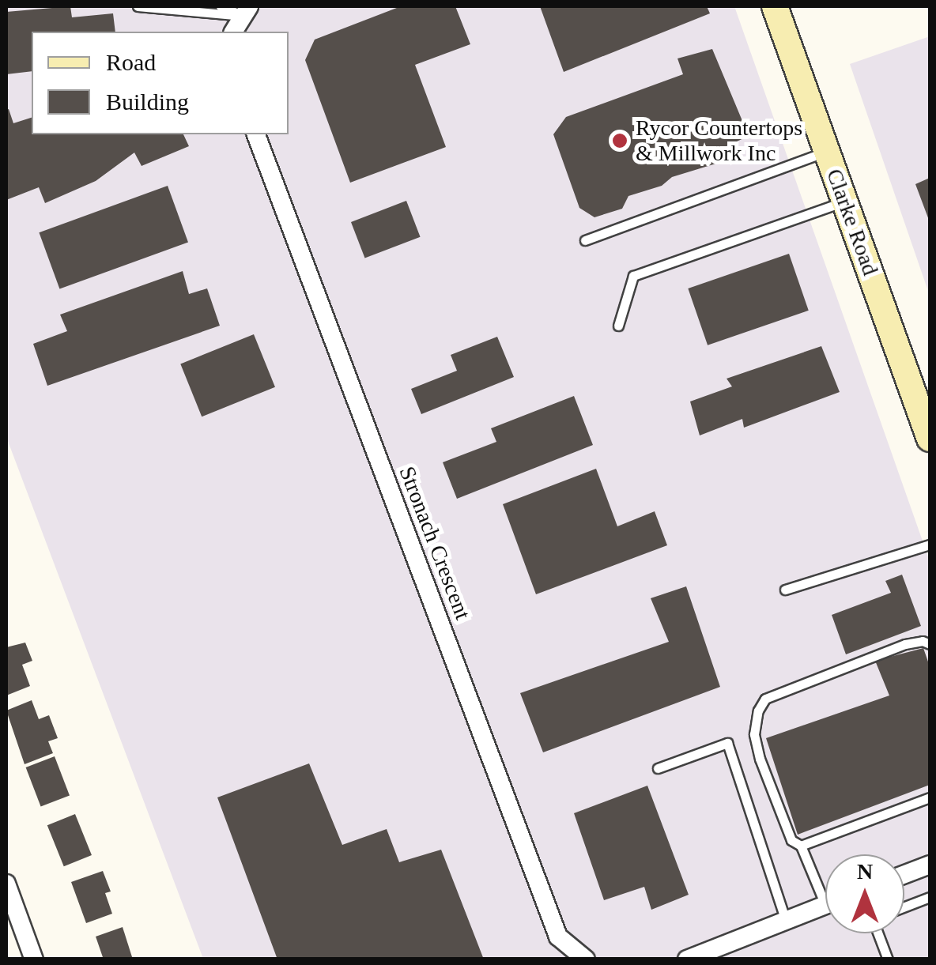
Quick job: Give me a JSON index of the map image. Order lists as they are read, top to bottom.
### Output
{
  "streets": {
    "main road": ["Clarke Road"],
    "street": ["Stronach Crescent"]
  },
  "places": ["Rycor Countertops & Millwork Inc"],
  "legend": ["Road", "Building"],
  "north": "top"
}
